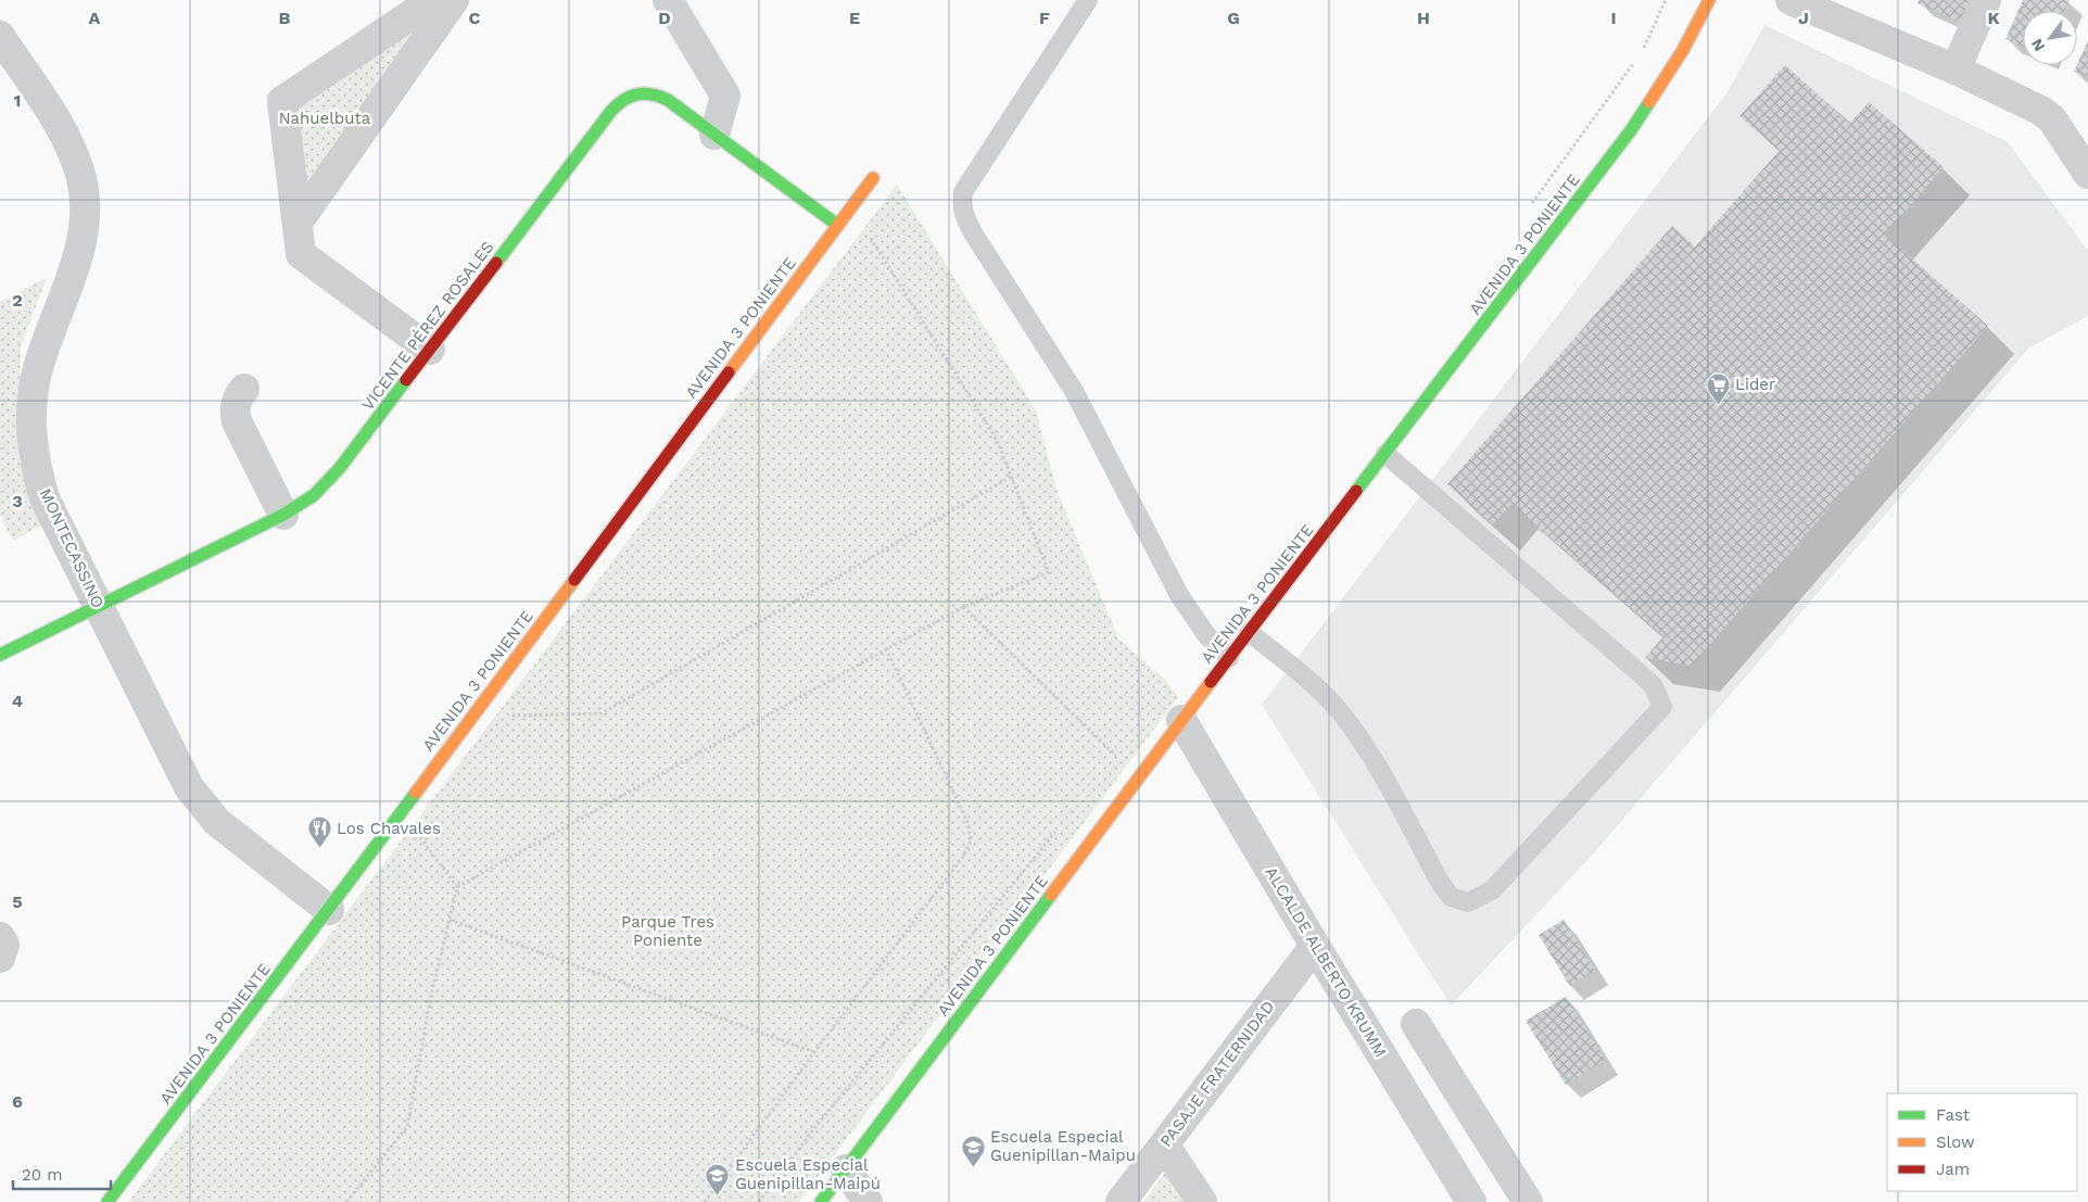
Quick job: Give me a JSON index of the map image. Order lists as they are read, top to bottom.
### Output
{
  "streets": {
    "street": [
      "AVENIDA 3 PONIENTE",
      "VICENTE PÉREZ ROSALES",
      "MONTECASSINO",
      "ALCALDE ALBERTO KRUMM",
      "PASAJE FRATERNIDAD"
    ]
  },
  "crossings": [
    ["AVENIDA 3 PONIENTE", "VICENTE PÉREZ ROSALES"],
    ["AVENIDA 3 PONIENTE", "MONTECASSINO"],
    ["AVENIDA 3 PONIENTE", "ALCALDE ALBERTO KRUMM"],
    ["VICENTE PÉREZ ROSALES", "MONTECASSINO"],
    ["ALCALDE ALBERTO KRUMM", "PASAJE FRATERNIDAD"]
  ],
  "parks": ["Nahuelbuta", "Parque Tres Poniente"],
  "places": {
    "supermarket": ["Lider"],
    "restaurant": ["Los Chavales"],
    "school or university": ["Escuela Especial Guenipillan-Maipu", "Escuela Especial Guenipillan-Maipú"]
  },
  "legend": ["Fast", "Slow", "Jam"],
  "scale_bar": "20 m",
  "north": "bottom left",
  "grid": {
    "columns": [
      "A",
      "B",
      "C",
      "D",
      "E",
      "F",
      "G",
      "H",
      "I",
      "J",
      "K"
    ],
    "rows": [
      "1",
      "2",
      "3",
      "4",
      "5",
      "6"
    ]
  }
}
